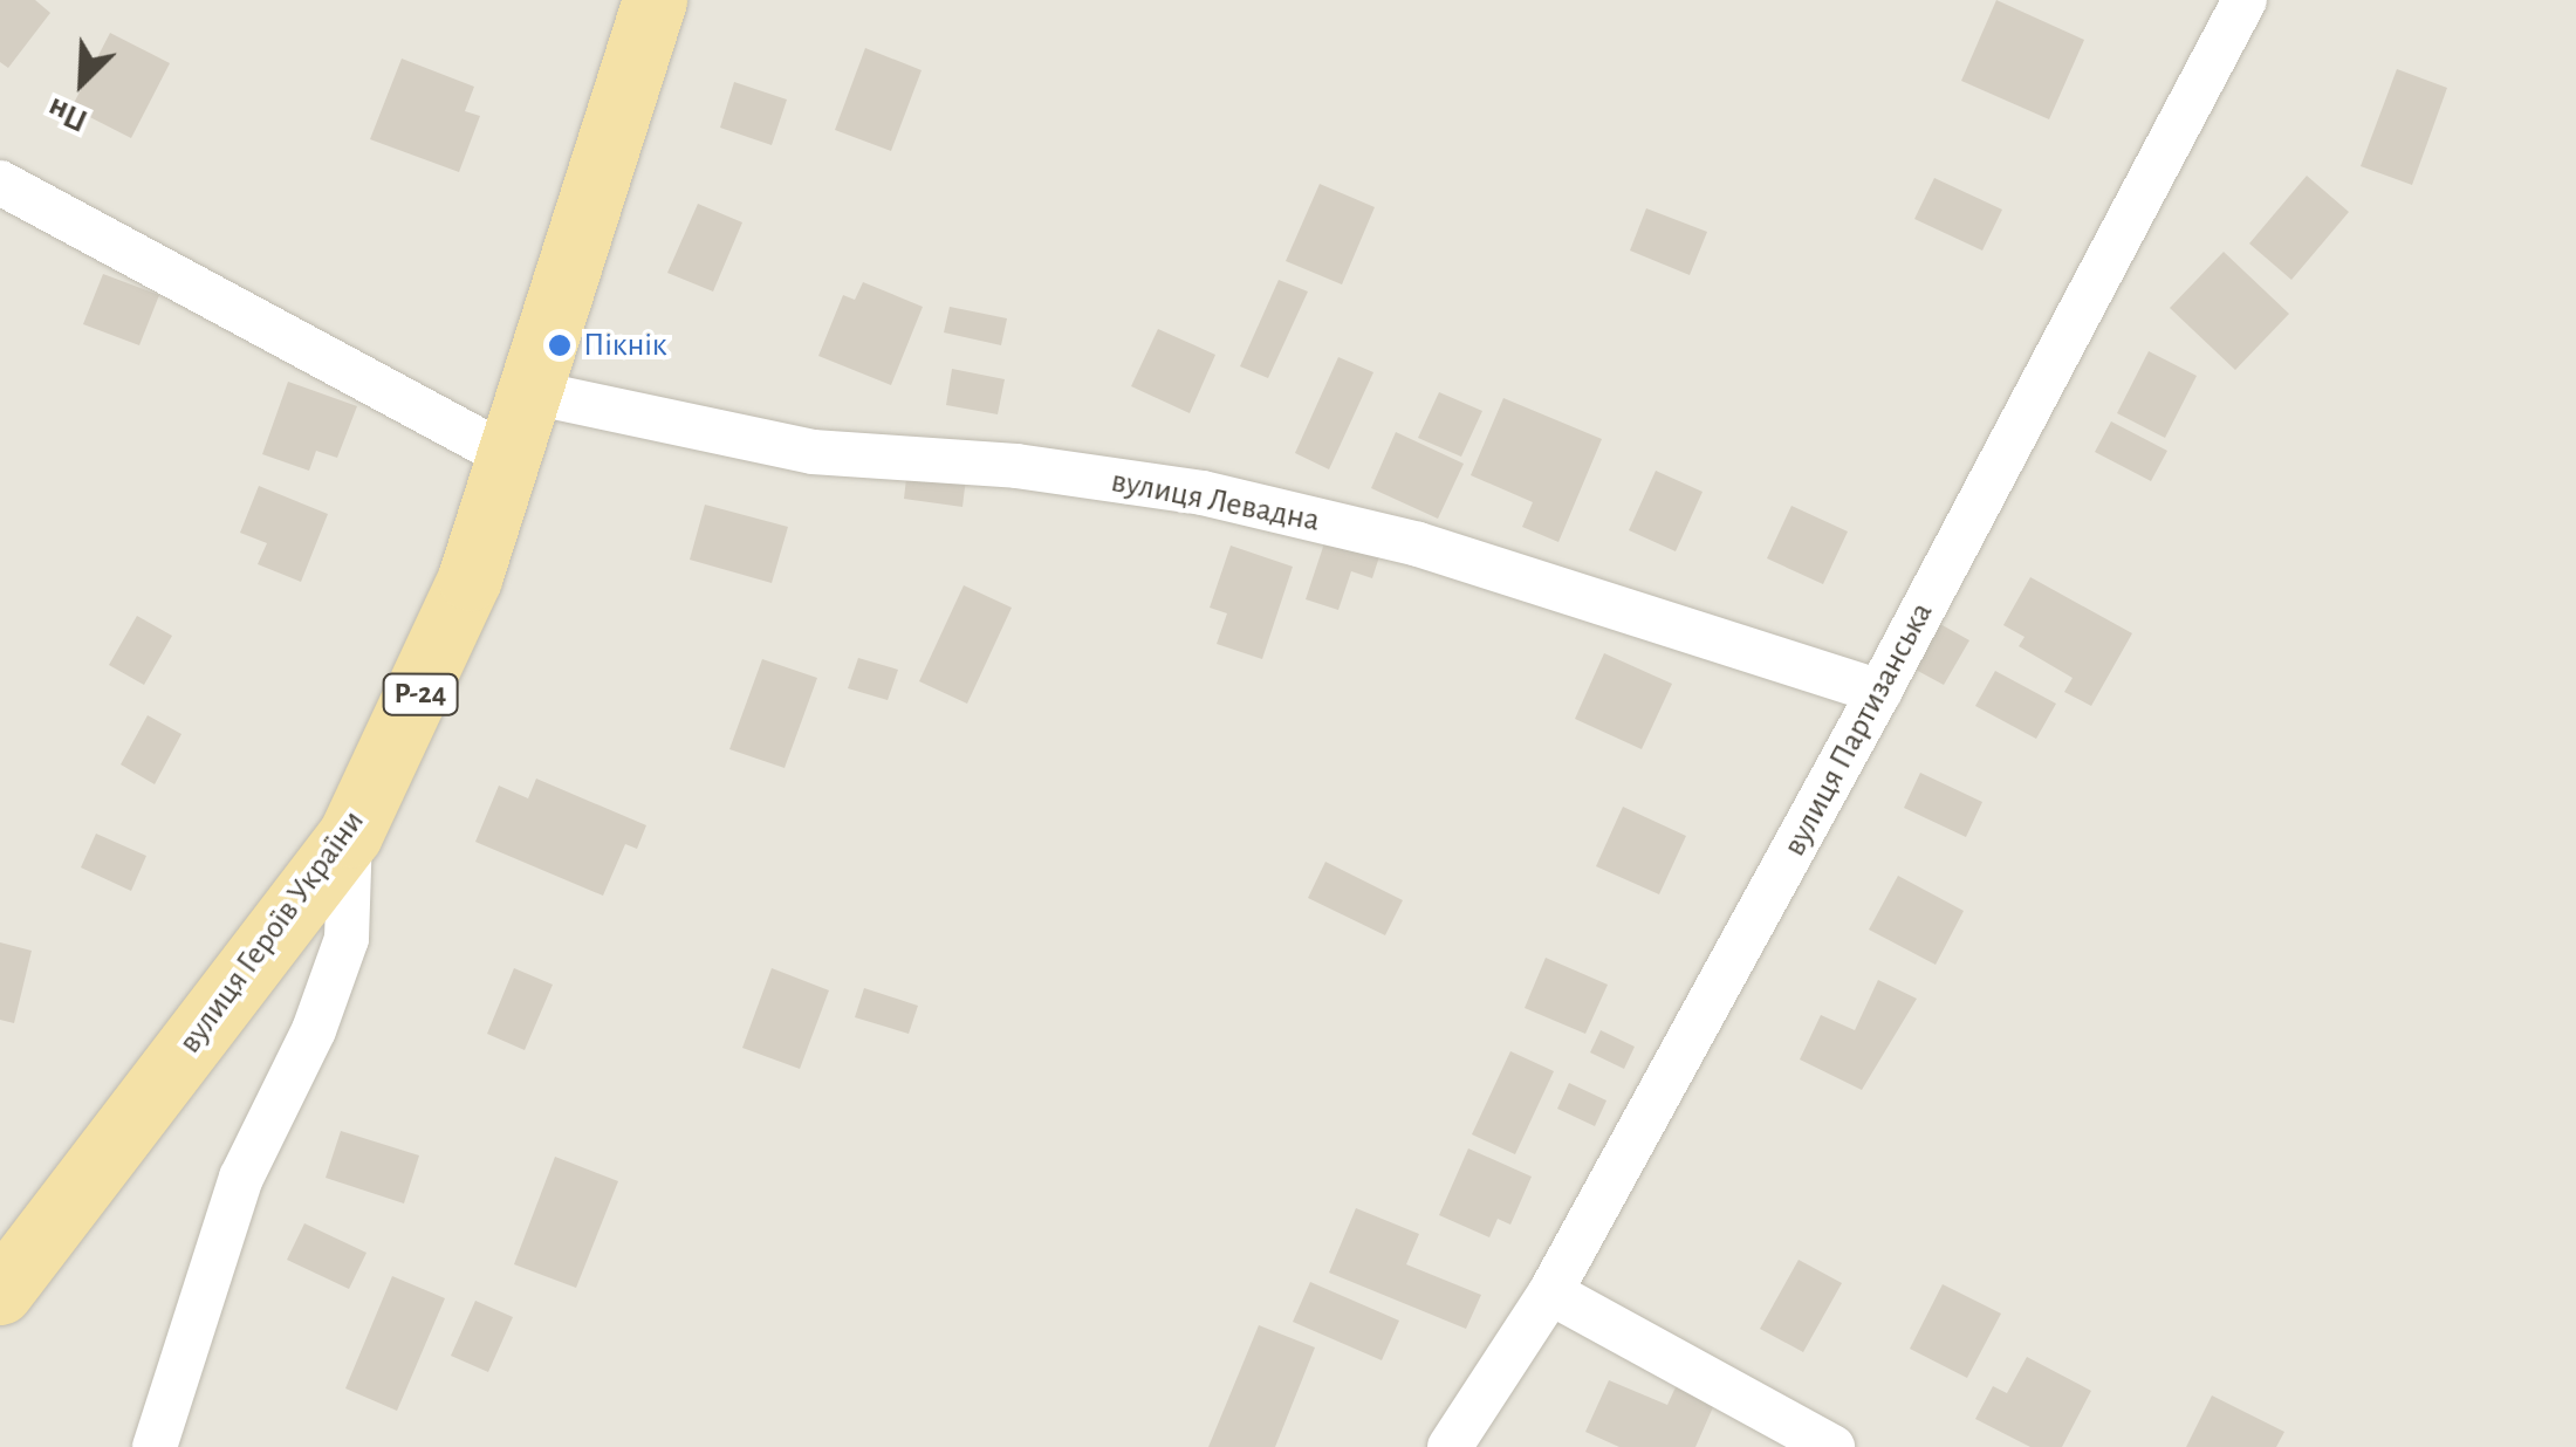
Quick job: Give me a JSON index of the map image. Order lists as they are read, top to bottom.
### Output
{
  "streets": {
    "main road": ["Р-24", "вулиця Героїв України"],
    "street": ["вулиця Левадна", "вулиця Партизанська"]
  },
  "crossings": [
    ["вулиця Левадна", "вулиця Партизанська"],
    ["вулиця Левадна", "вулиця Героїв України"]
  ],
  "places": ["Пікнік"],
  "north": "bottom left"
}
